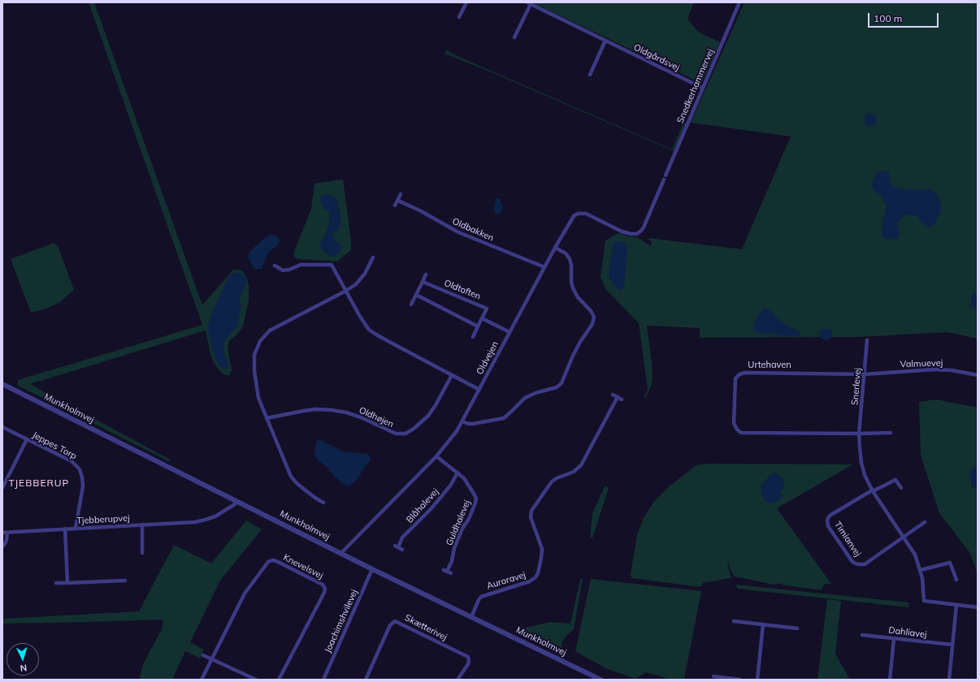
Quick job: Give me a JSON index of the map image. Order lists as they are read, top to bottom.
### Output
{
  "streets": {
    "street": [
      "Oldgårdsvej",
      "Snedkerhammervej",
      "Oldbakken",
      "Oldtoften",
      "Oldvejen",
      "Valmuevej",
      "Urtehaven",
      "Snerlevej",
      "Munkholmvej",
      "Oldhøjen",
      "Jeppes Torp",
      "Blåhalevej",
      "Tjebberupvej",
      "Guldhalevej",
      "Timianvej",
      "Knevelsvej",
      "Auroravej",
      "Joachimshvilevej",
      "Skætterivej",
      "Dahliavej"
    ]
  },
  "crossings": [
    ["Oldgårdsvej", "Snedkerhammervej"],
    ["Snedkerhammervej", "Oldvejen"],
    ["Oldbakken", "Oldvejen"],
    ["Oldvejen", "Munkholmvej"],
    ["Oldvejen", "Guldhalevej"],
    ["Valmuevej", "Urtehaven"],
    ["Valmuevej", "Snerlevej"],
    ["Urtehaven", "Snerlevej"],
    ["Snerlevej", "Timianvej"],
    ["Munkholmvej", "Tjebberupvej"],
    ["Munkholmvej", "Auroravej"],
    ["Munkholmvej", "Joachimshvilevej"],
    ["Jeppes Torp", "Tjebberupvej"],
    ["Blåhalevej", "Guldhalevej"]
  ],
  "districts": ["TJEBBERUP"],
  "scale_bar": "100 m",
  "north": "bottom"
}
